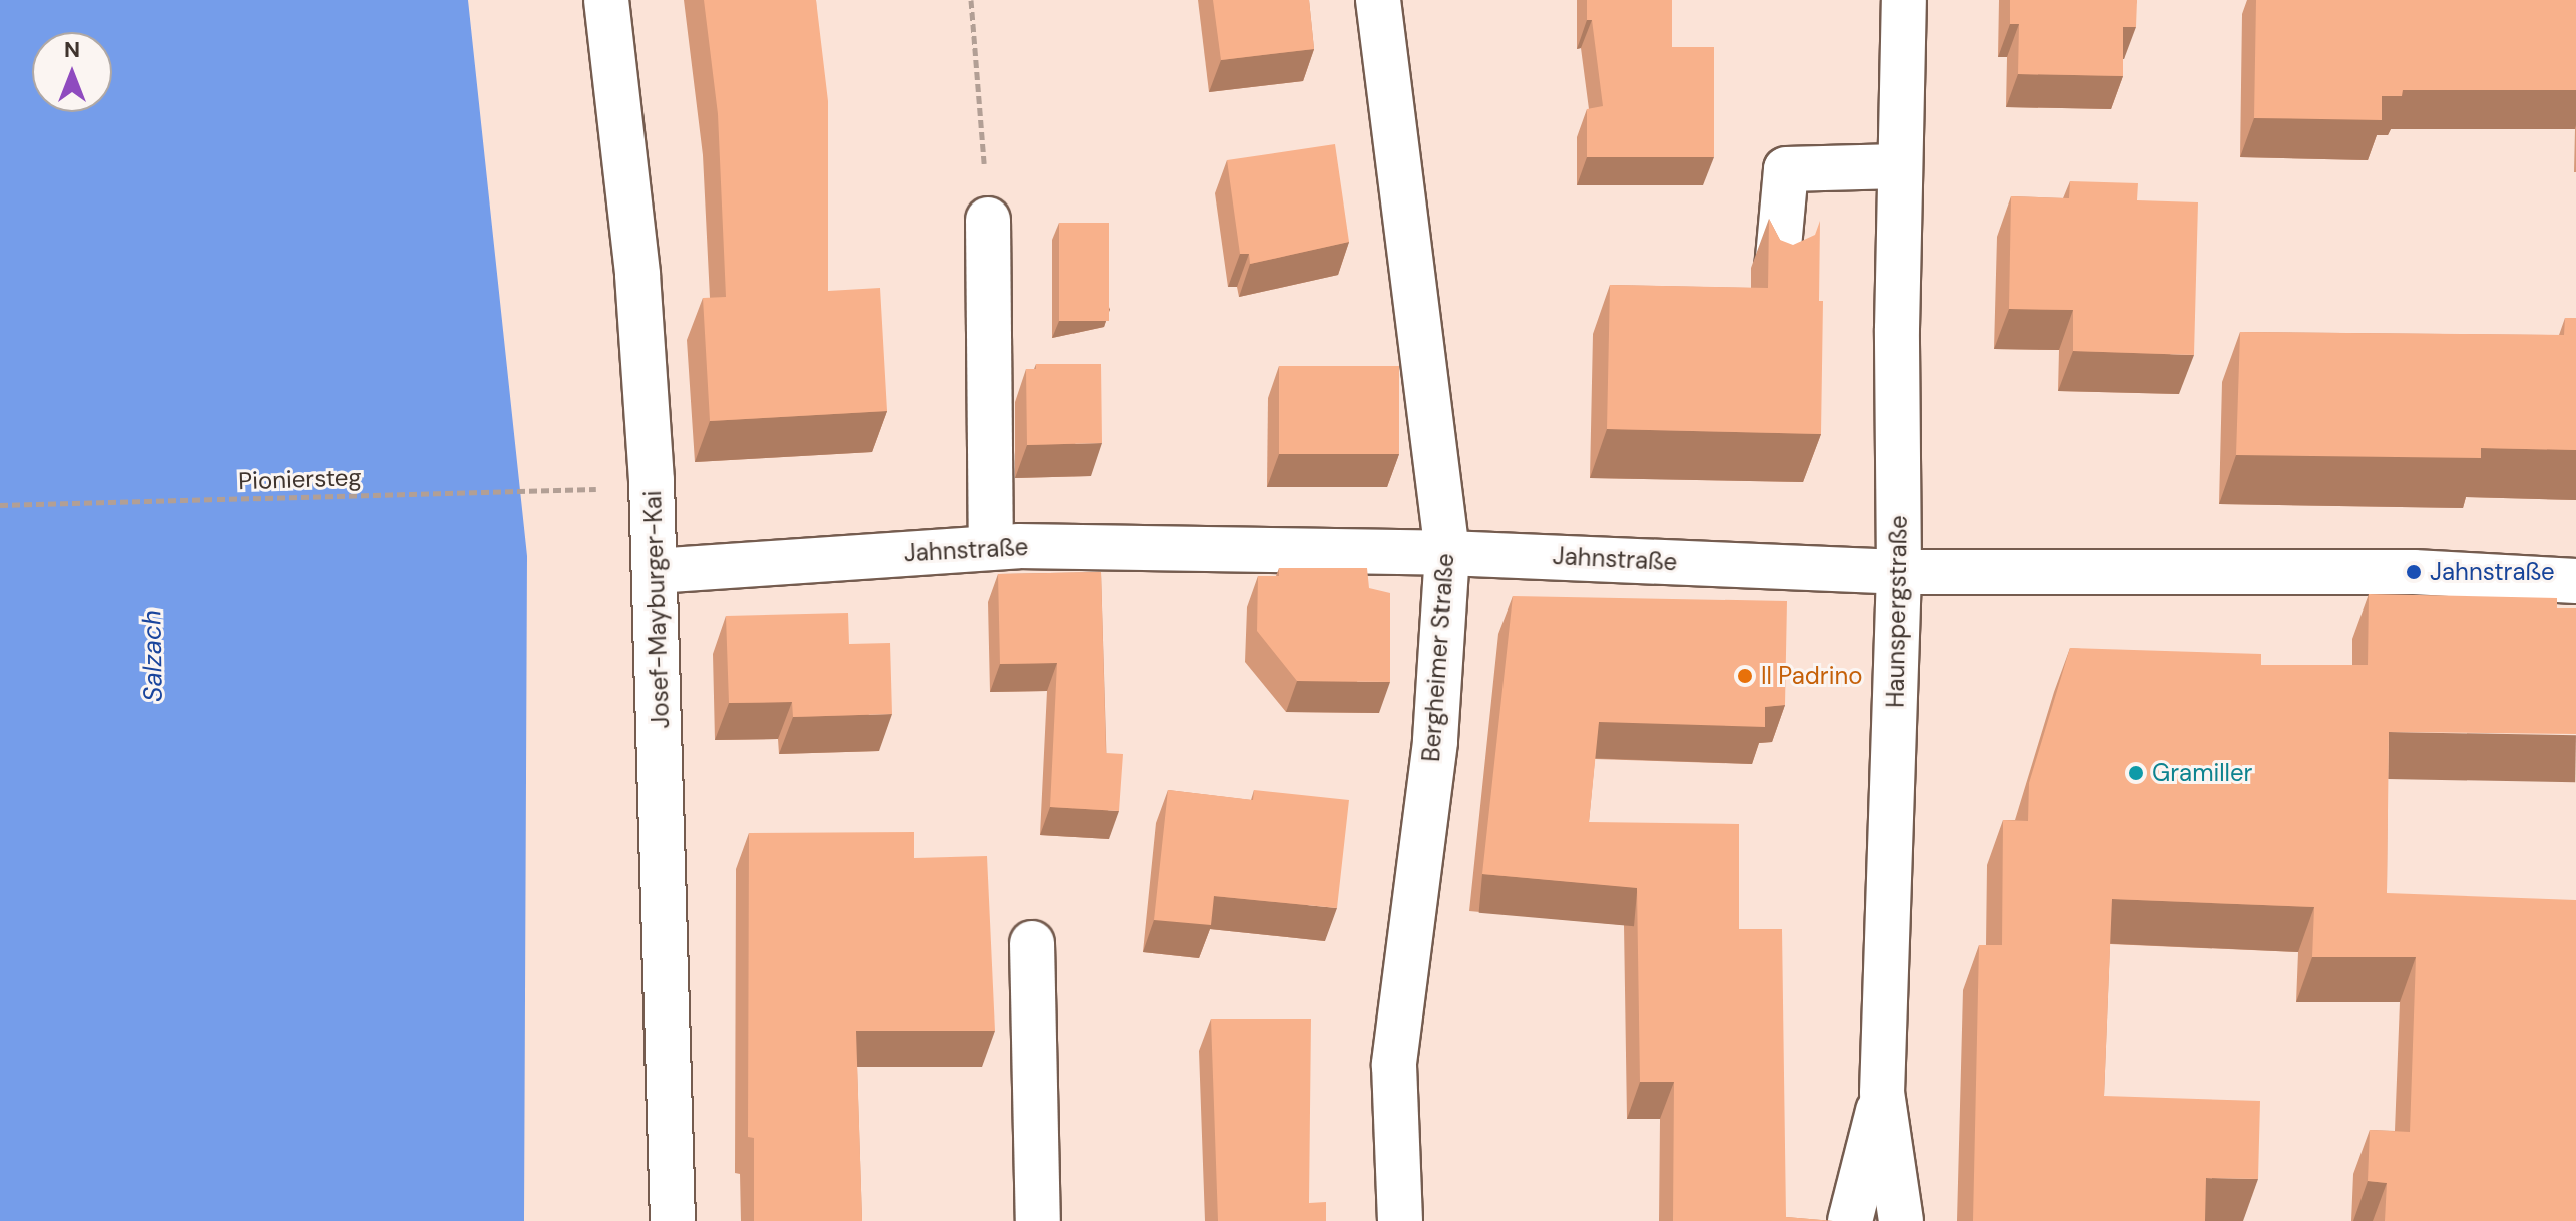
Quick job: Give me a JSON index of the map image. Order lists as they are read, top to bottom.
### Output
{
  "streets": {
    "street": [
      "Jahnstraße",
      "Josef-Mayburger-Kai",
      "Haunspergstraße",
      "Bergheimer Straße"
    ],
    "path": ["Pioniersteg"]
  },
  "crossings": [
    ["Jahnstraße", "Josef-Mayburger-Kai"],
    ["Jahnstraße", "Haunspergstraße"],
    ["Jahnstraße", "Bergheimer Straße"]
  ],
  "water": ["Salzach"],
  "places": ["Jahnstraße", "Il Padrino", "Gramiller"],
  "north": "top"
}
